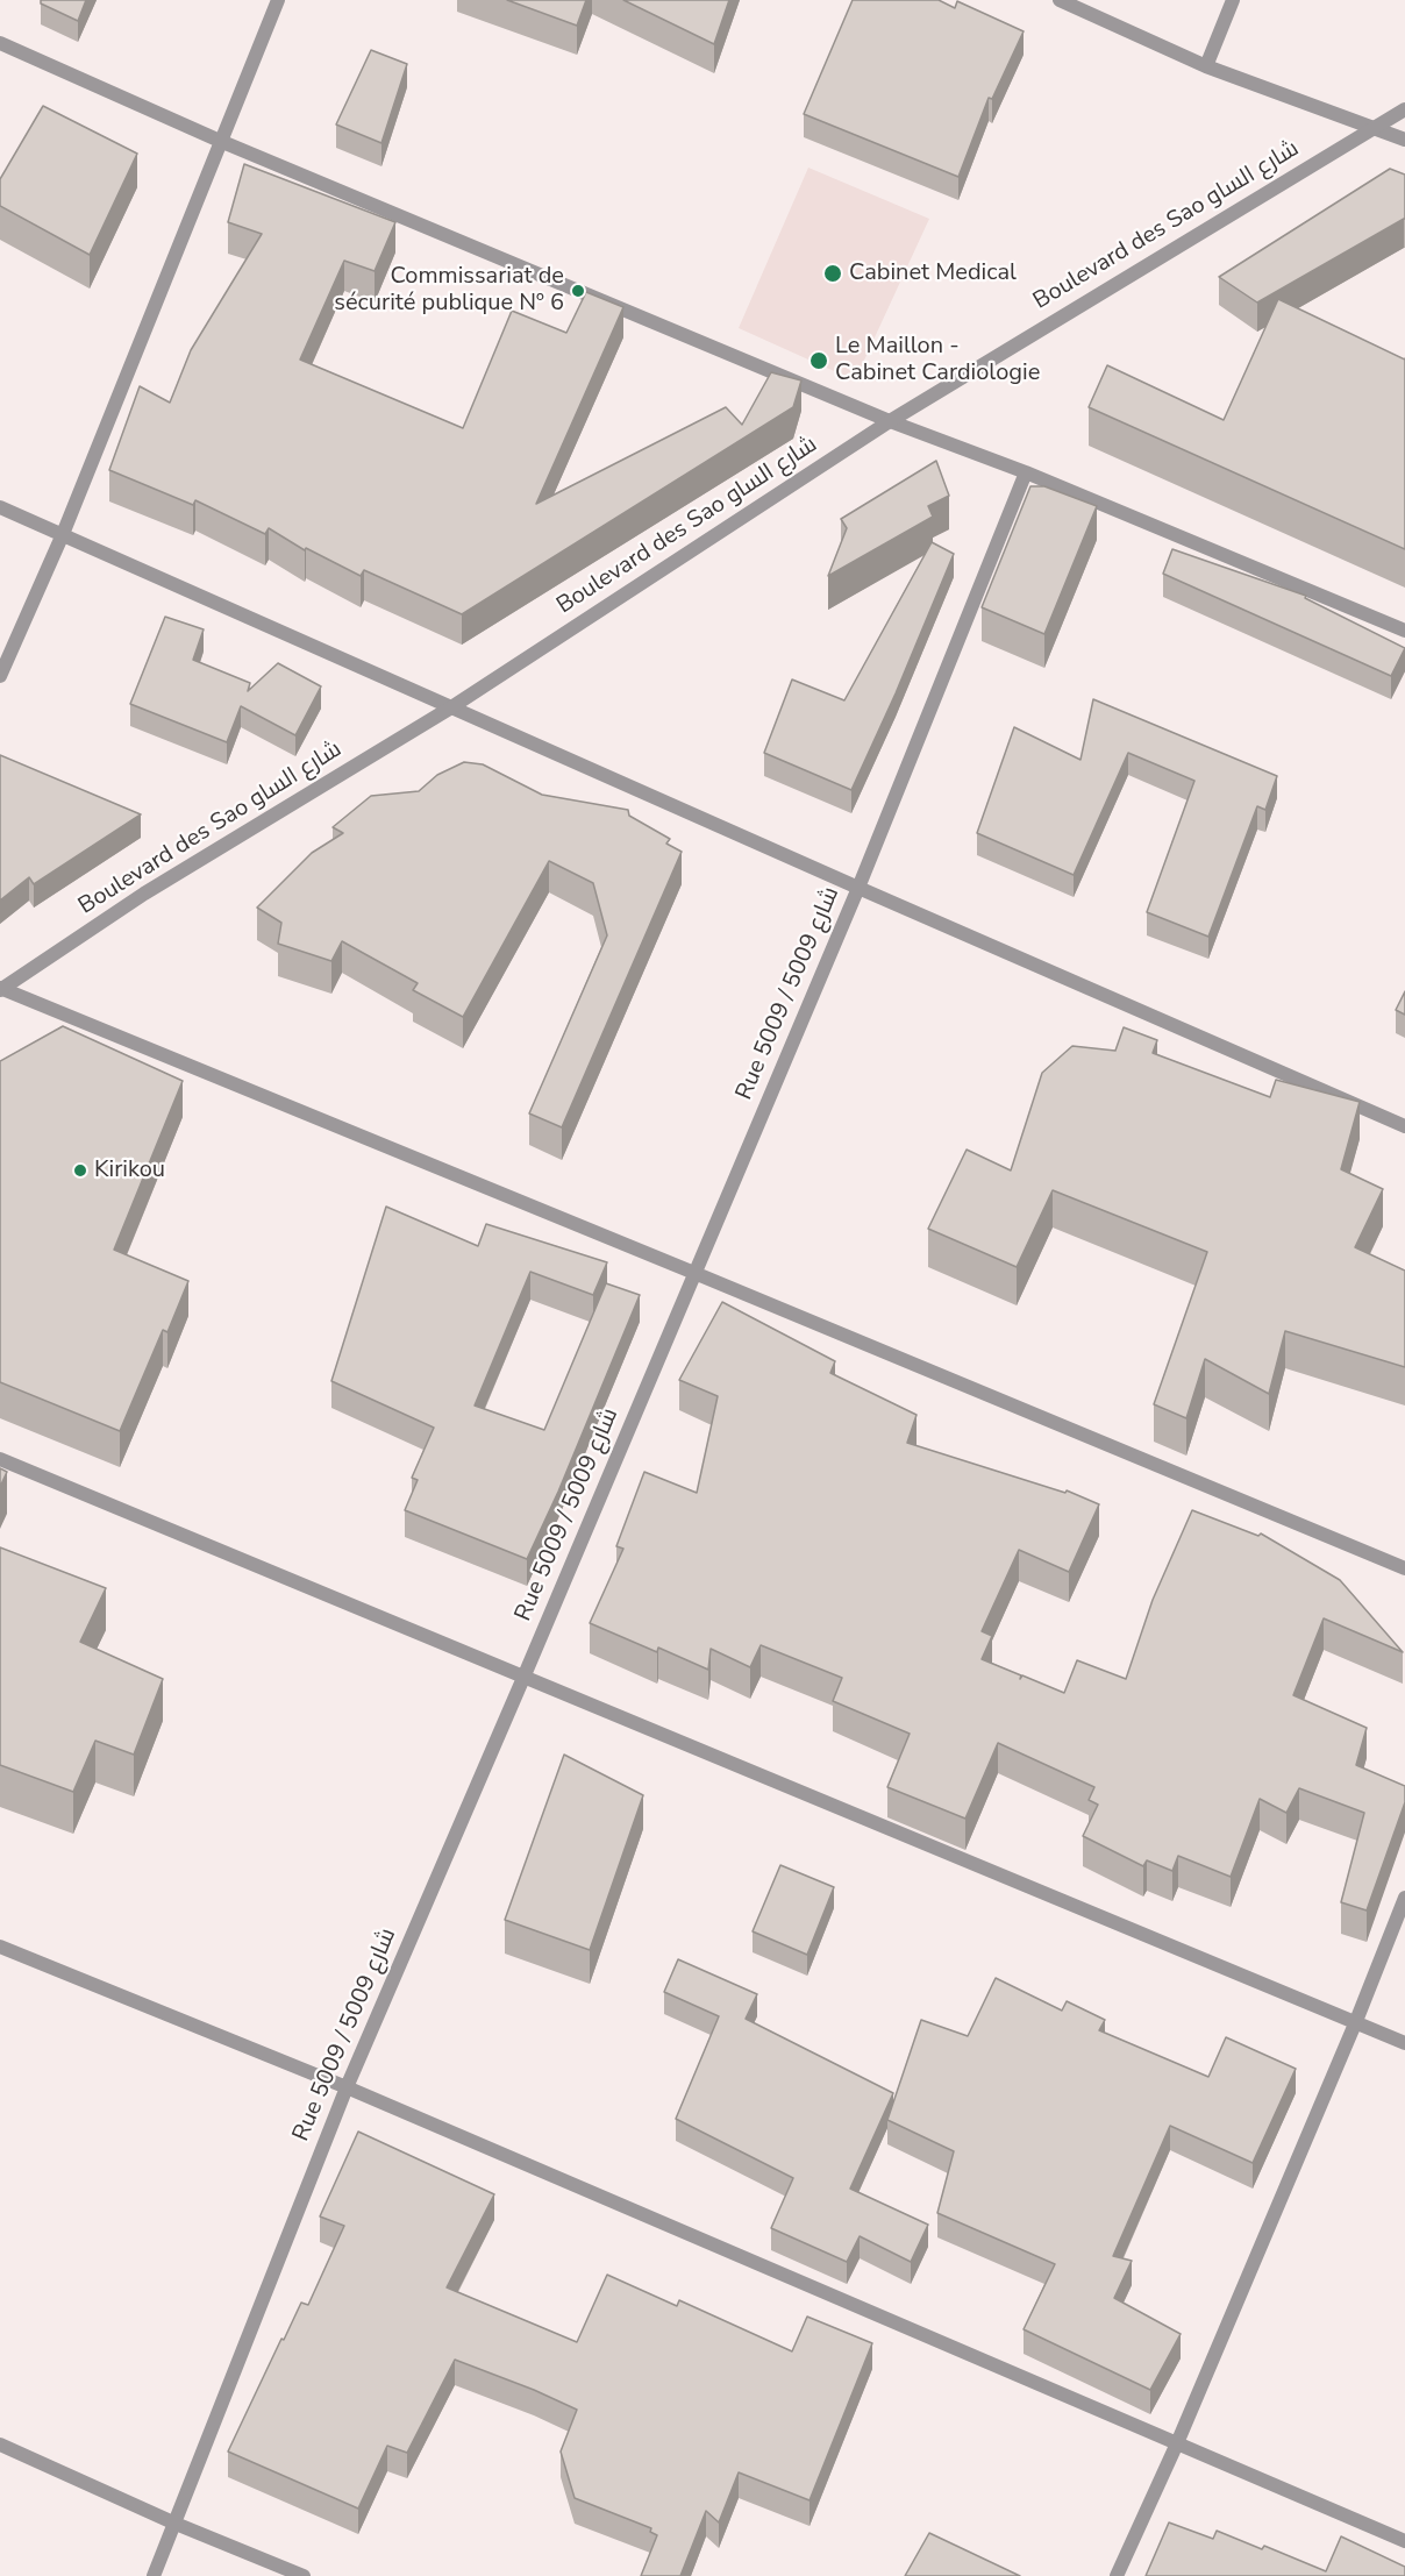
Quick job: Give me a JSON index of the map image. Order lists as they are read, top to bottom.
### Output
{
  "streets": {
    "street": ["Boulevard des Sao شارع الساو", "Rue 5009 / شارع 5009"]
  },
  "places": [
    "Cabinet Medical",
    "Commissariat de sécurité publique Nº 6",
    "Le Maillon - Cabinet Cardiologie",
    "Kirikou"
  ]
}
